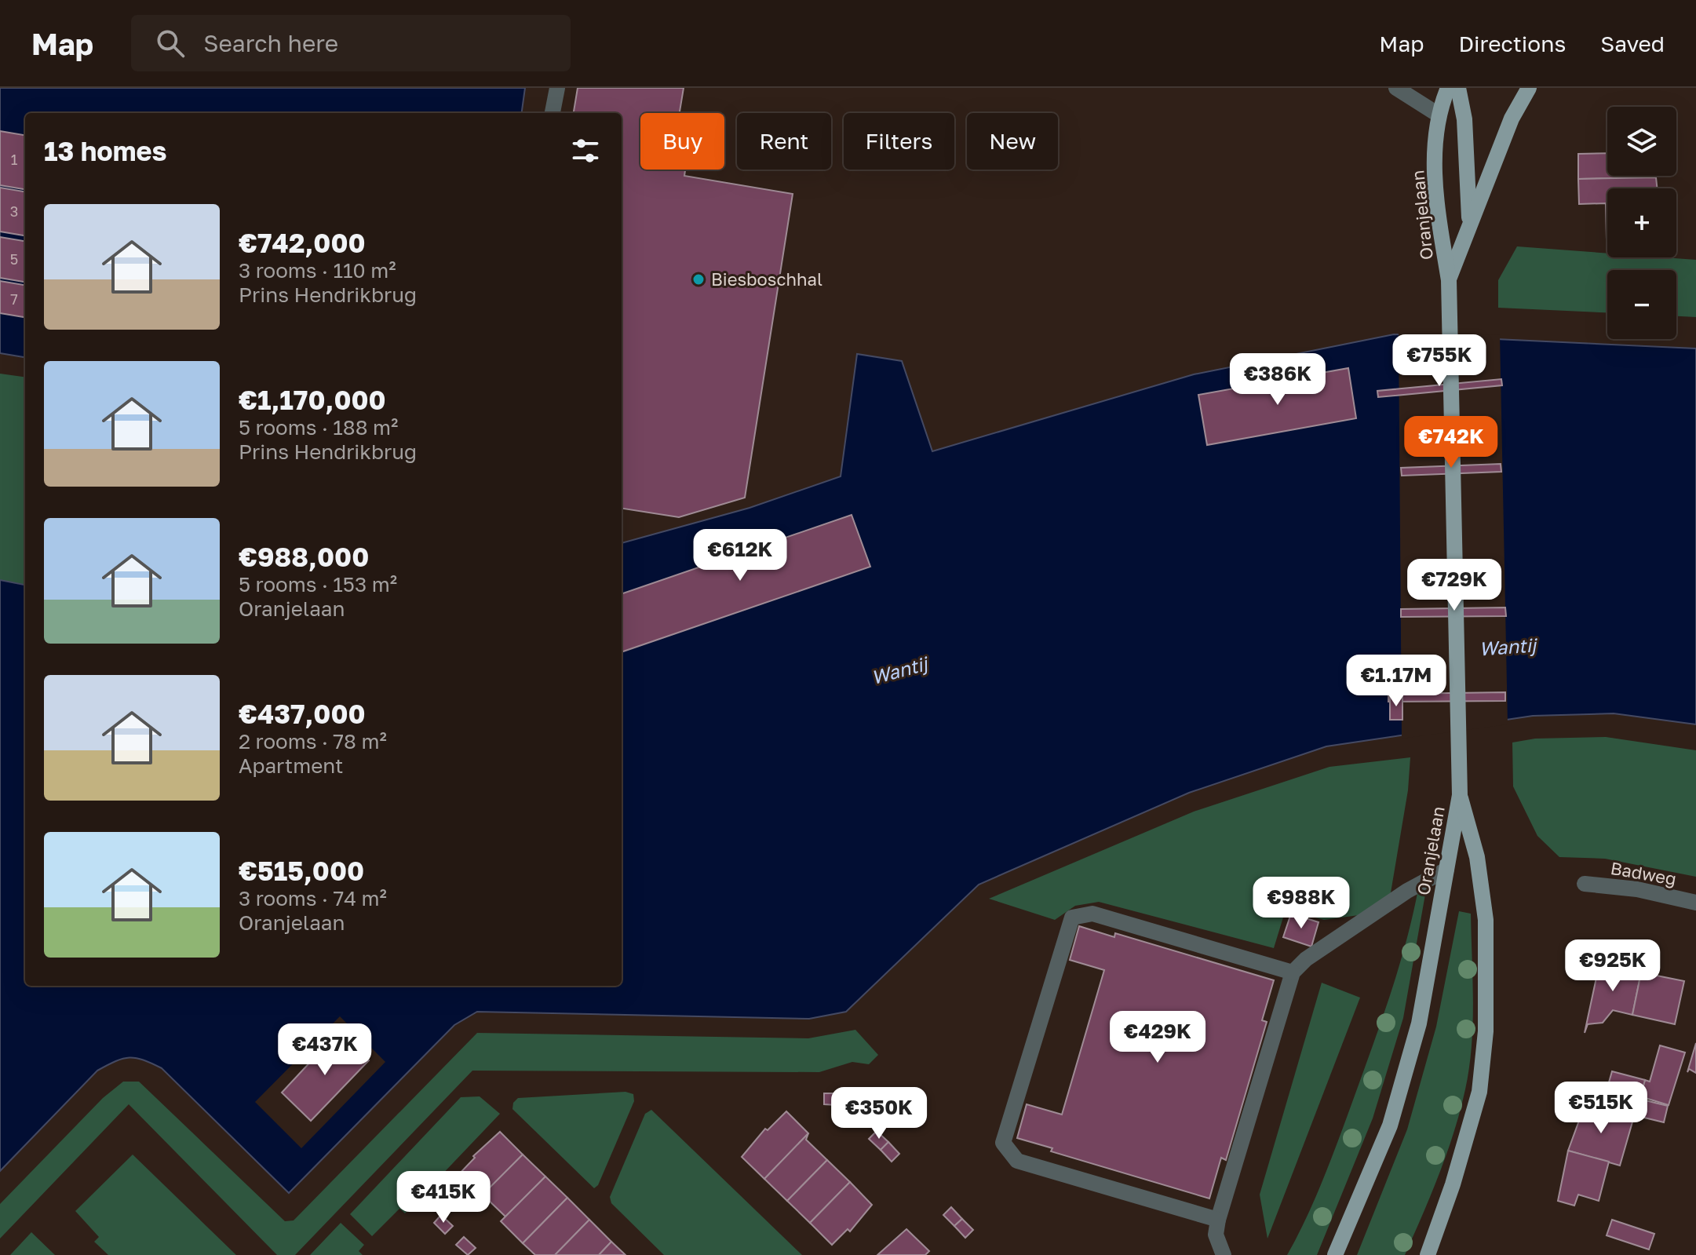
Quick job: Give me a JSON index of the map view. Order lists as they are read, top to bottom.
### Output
{
  "streets": {
    "main road": ["Oranjelaan"],
    "street": ["Badweg"]
  },
  "water": ["Wantij"],
  "places": ["Biesboschhal"],
  "house_numbers": [
    "1",
    "3",
    "5",
    "7"
  ],
  "page": {
    "header": "Map",
    "search": "Search here",
    "nav": ["Map", "Directions", "Saved"],
    "map_buttons": ["+", "−"],
    "chip": [
      "Buy",
      "Rent",
      "Filters",
      "New"
    ],
    "heading": "13 homes",
    "list": [
      {
        "name": "€742,000",
        "note": "3 rooms · 110 m² · Prins Hendrikbrug"
      },
      {
        "name": "€1,170,000",
        "note": "5 rooms · 188 m² · Prins Hendrikbrug"
      },
      {
        "name": "€988,000",
        "note": "5 rooms · 153 m² · Oranjelaan"
      },
      {
        "name": "€437,000",
        "note": "2 rooms · 78 m² · Apartment"
      },
      {
        "name": "€515,000",
        "note": "3 rooms · 74 m² · Oranjelaan"
      }
    ],
    "price": [
      "€755K",
      "€386K",
      "€742K",
      "€612K",
      "€729K",
      "€1.17M",
      "€988K",
      "€925K",
      "€429K",
      "€437K",
      "€515K",
      "€350K",
      "€415K"
    ]
  }
}
